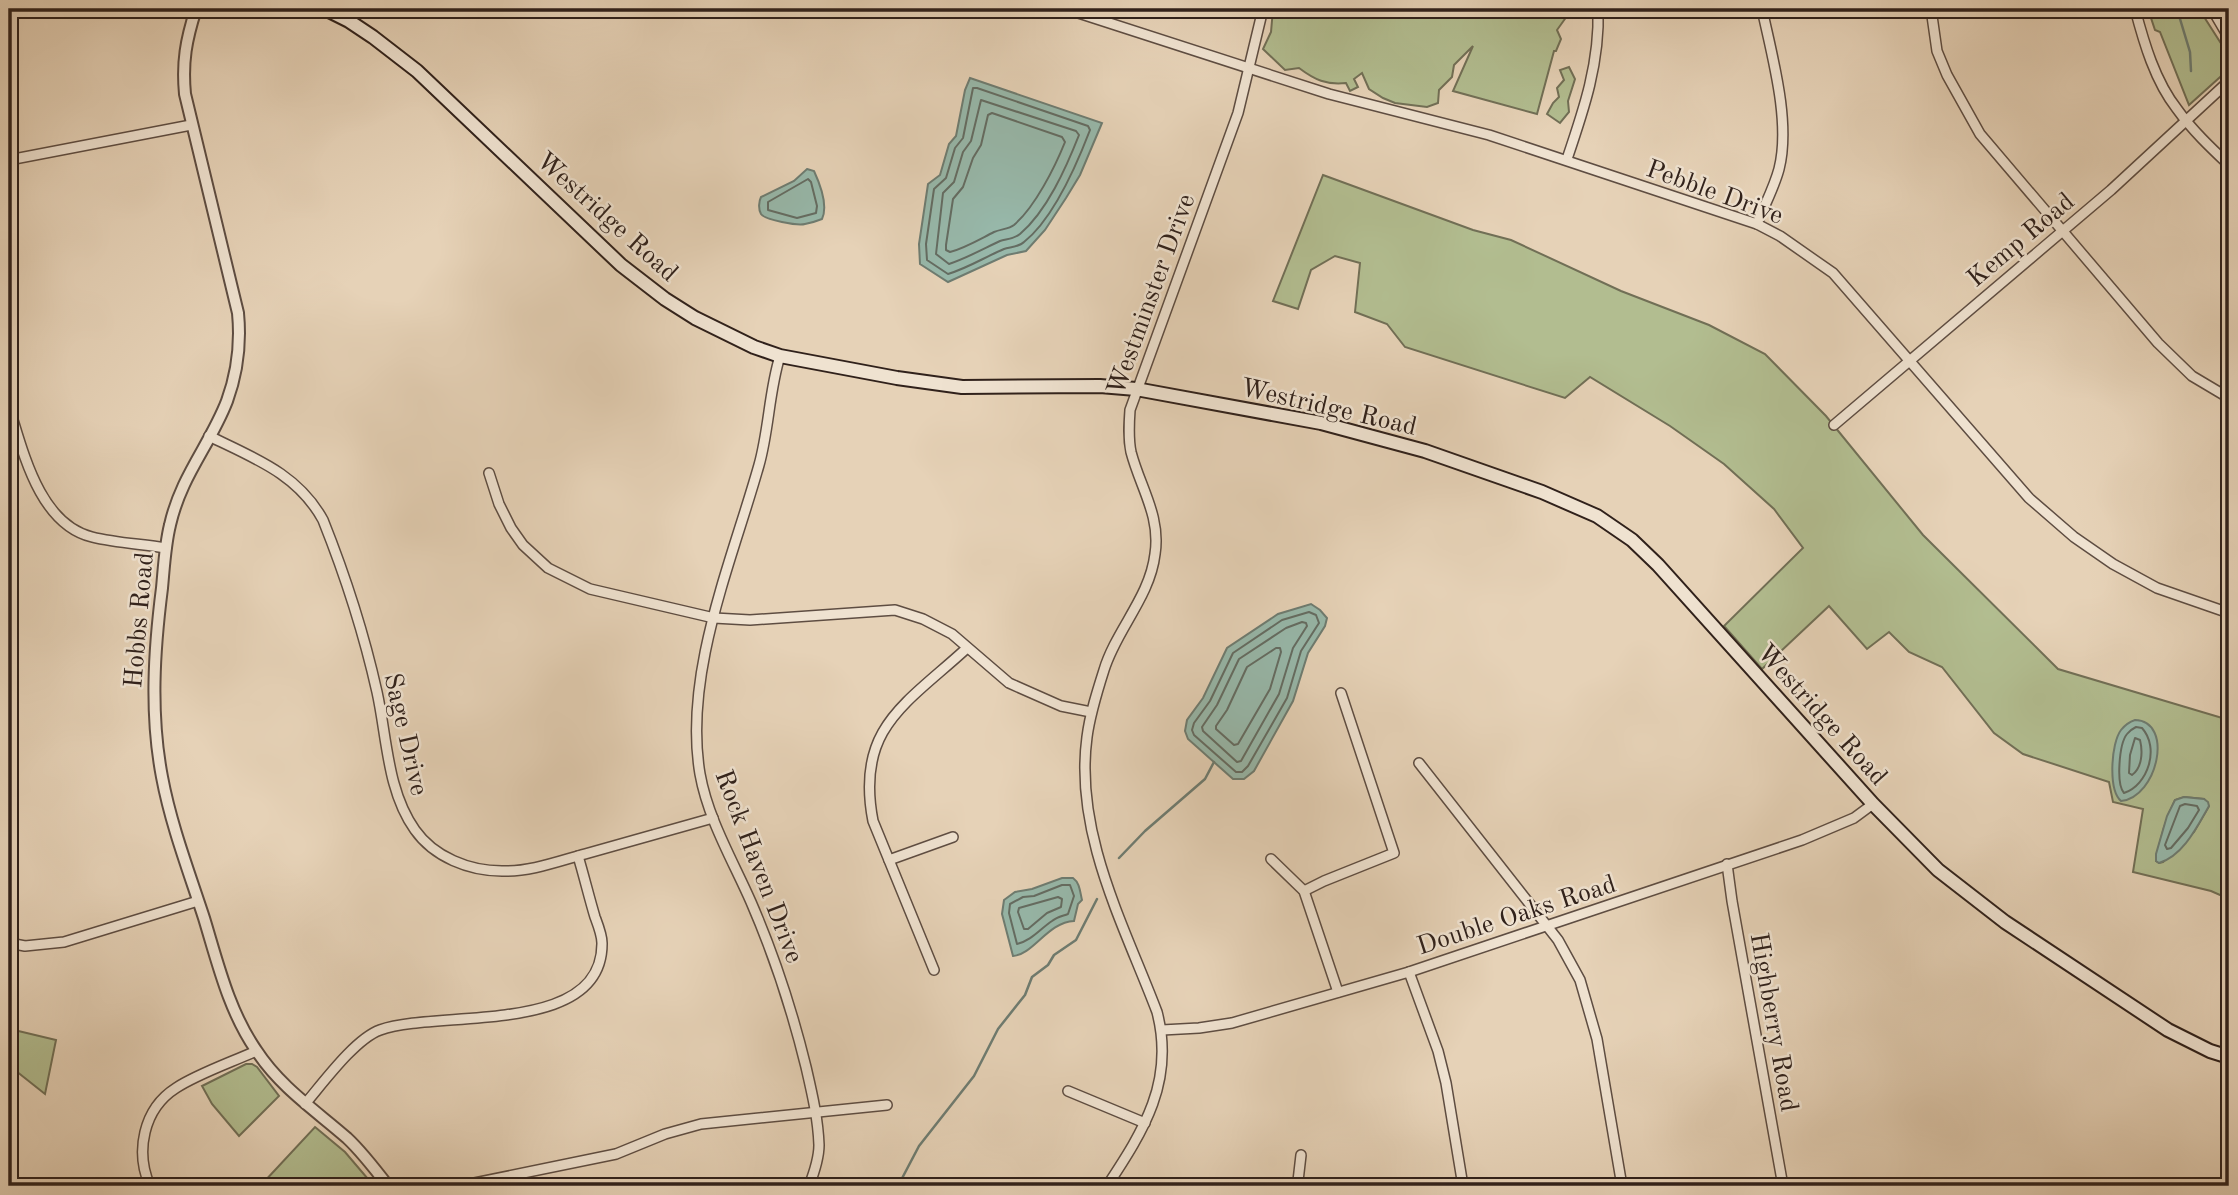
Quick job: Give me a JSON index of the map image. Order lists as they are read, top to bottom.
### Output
{
  "streets": {
    "main road": ["Westridge Road"],
    "street": [
      "Pebble Drive",
      "Kemp Road",
      "Westminster Drive",
      "Hobbs Road",
      "Sage Drive",
      "Rock Haven Drive",
      "Double Oaks Road",
      "Highberry Road"
    ]
  },
  "crossings": [
    ["Pebble Drive", "Kemp Road"],
    ["Pebble Drive", "Westminster Drive"],
    ["Westridge Road", "Westminster Drive"],
    ["Westridge Road", "Rock Haven Drive"],
    ["Westridge Road", "Double Oaks Road"],
    ["Westminster Drive", "Double Oaks Road"],
    ["Hobbs Road", "Sage Drive"],
    ["Sage Drive", "Rock Haven Drive"],
    ["Double Oaks Road", "Highberry Road"]
  ]
}
